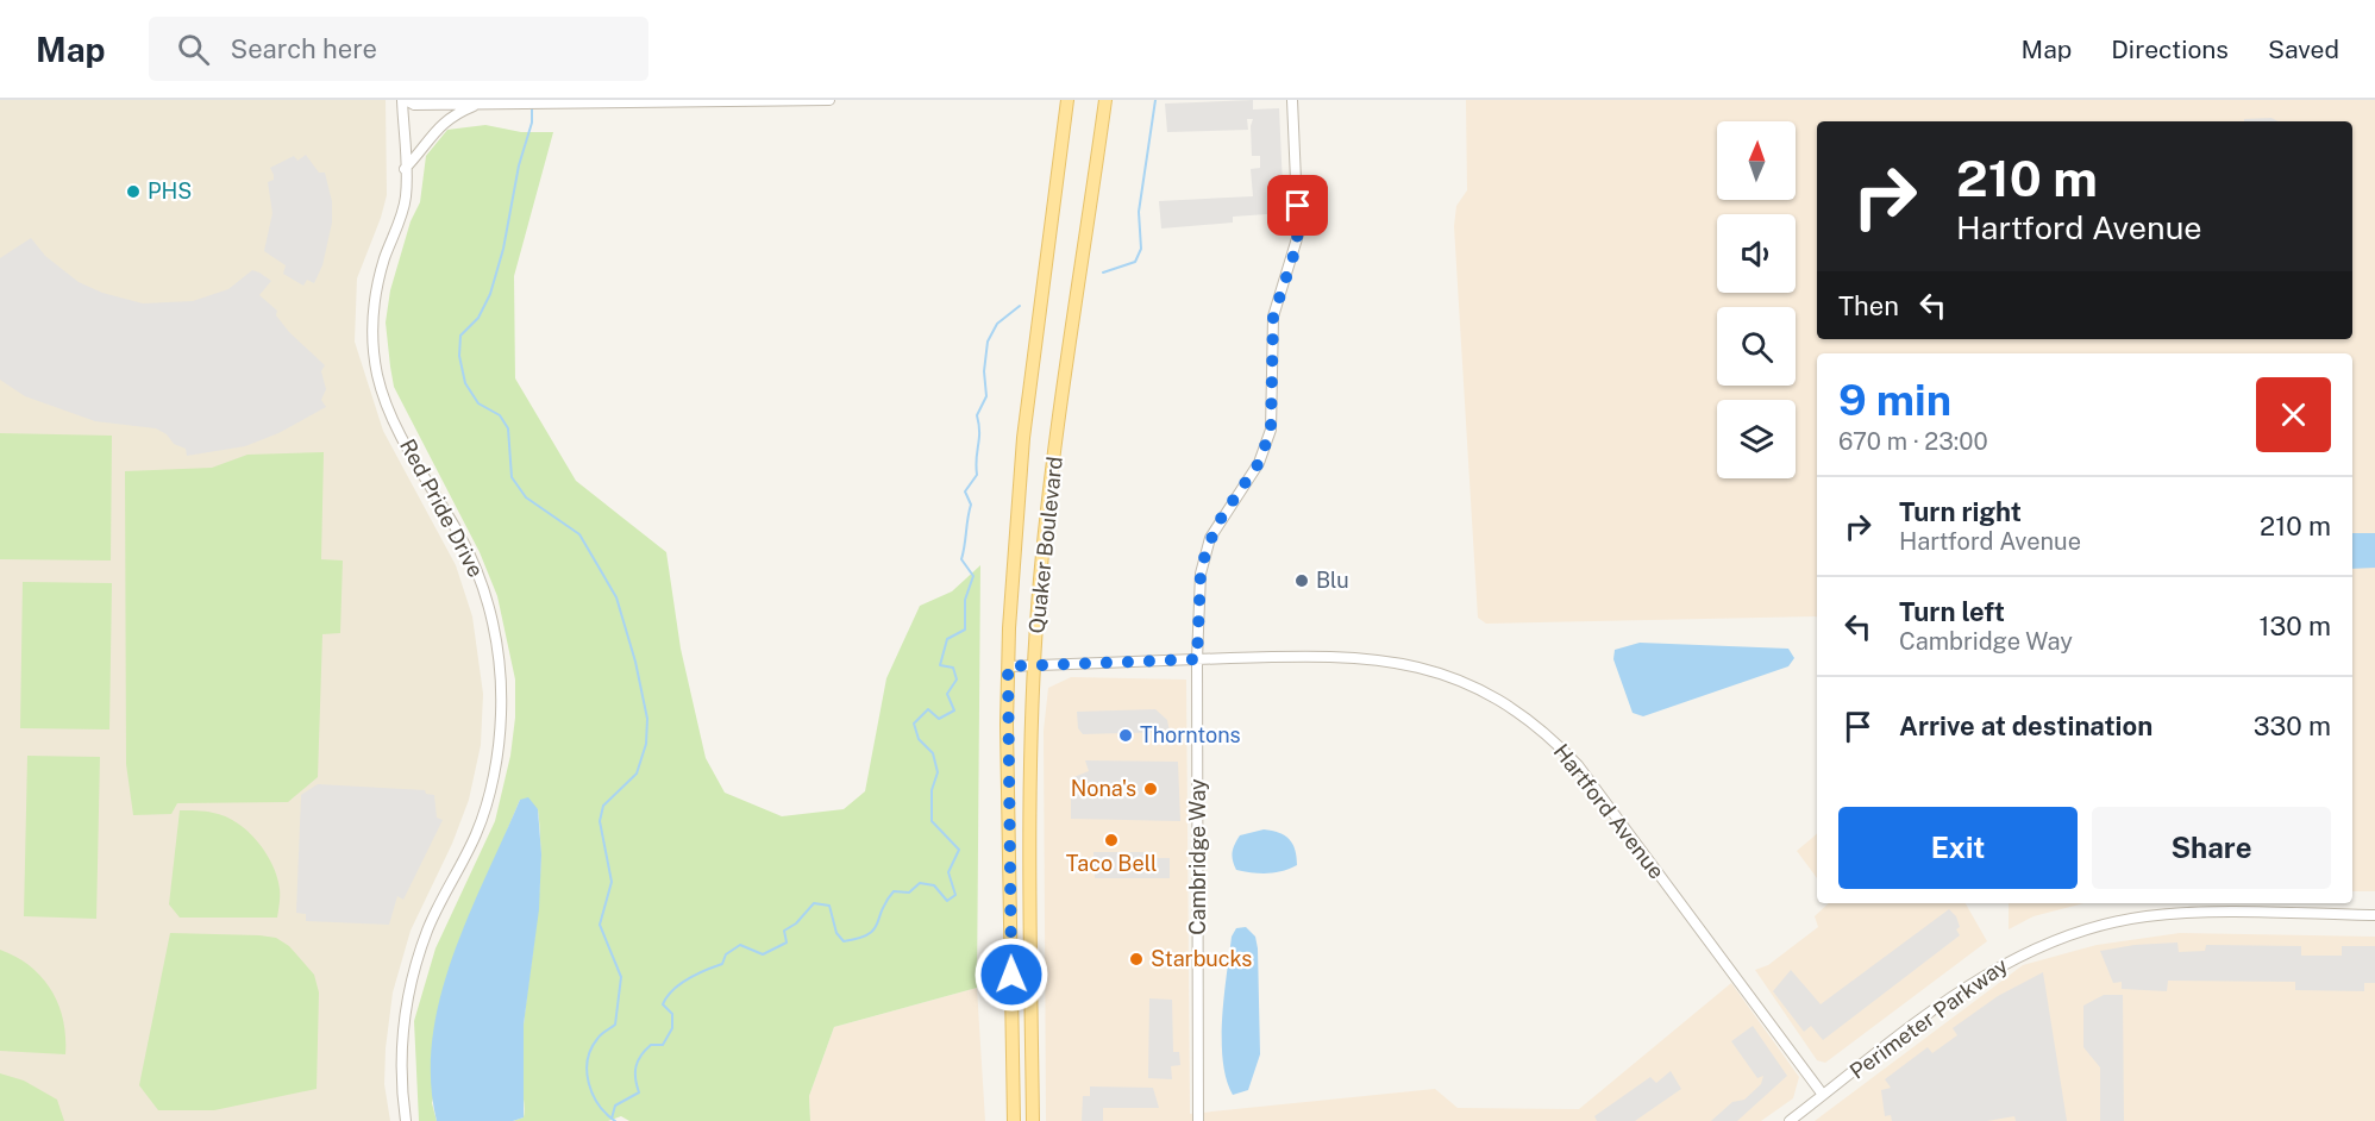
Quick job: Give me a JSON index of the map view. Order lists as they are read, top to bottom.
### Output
{
  "streets": {
    "main road": ["Quaker Boulevard"],
    "street": [
      "Red Pride Drive",
      "Hartford Avenue",
      "Cambridge Way",
      "Perimeter Parkway"
    ]
  },
  "crossings": [
    ["Quaker Boulevard", "Hartford Avenue"],
    ["Hartford Avenue", "Cambridge Way"],
    ["Hartford Avenue", "Perimeter Parkway"]
  ],
  "places": [
    "PHS",
    "Blu",
    "Thorntons",
    "Nona's",
    "Taco Bell",
    "Starbucks"
  ],
  "north": "top",
  "page": {
    "header": "Map",
    "search": "Search here",
    "nav": ["Map", "Directions", "Saved"],
    "turn": ["210 m", "Hartford Avenue"],
    "then": "Then",
    "heading": ["9 min", "670 m · 23:00"],
    "list": [
      {
        "name": "Turn right",
        "note": "Hartford Avenue",
        "value": "210 m"
      },
      {
        "name": "Turn left",
        "note": "Cambridge Way",
        "value": "130 m"
      },
      {
        "name": "Arrive at destination",
        "value": "330 m"
      }
    ],
    "buttons": ["Exit", "Share"]
  }
}
